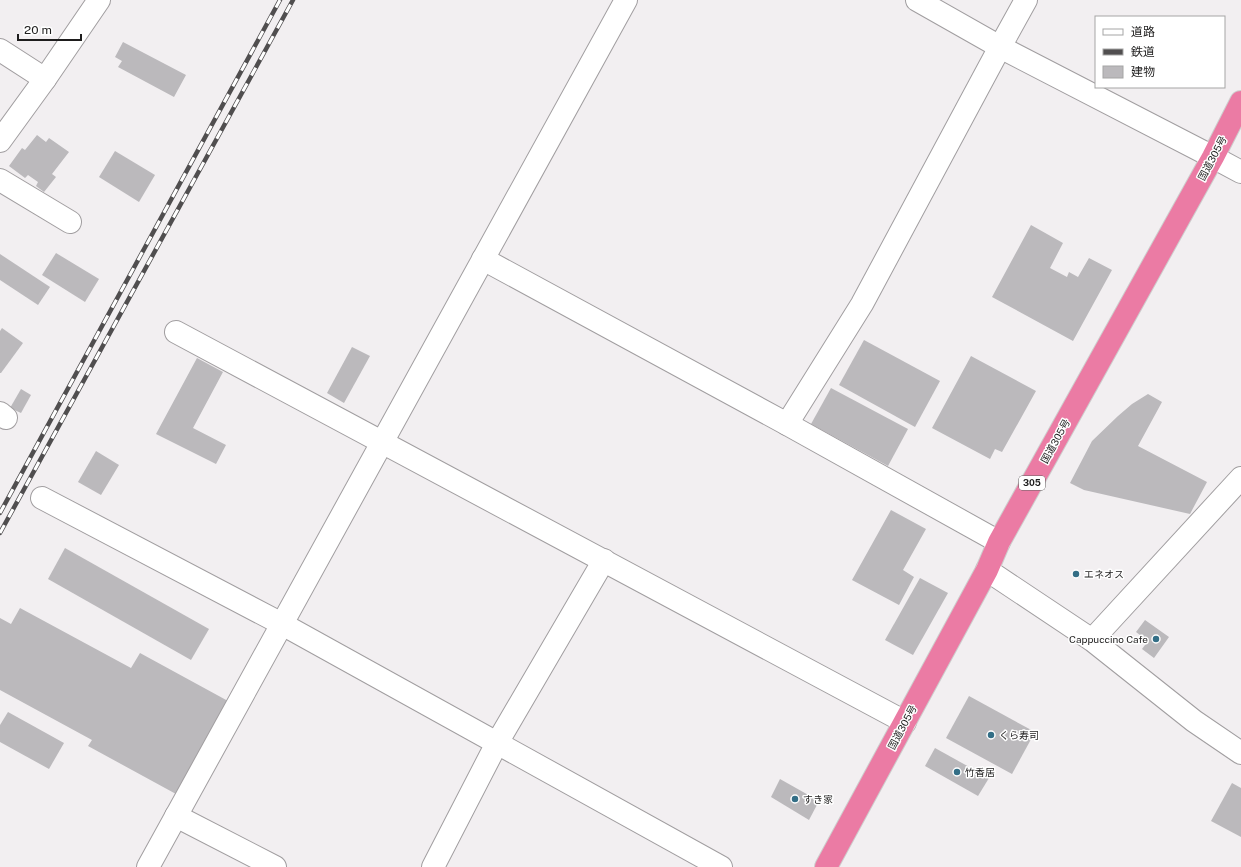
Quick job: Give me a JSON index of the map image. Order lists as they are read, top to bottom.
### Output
{
  "streets": {
    "highway": ["国道305号", "305"]
  },
  "places": [
    "エネオス",
    "Cappuccino Cafe",
    "くら寿司",
    "竹香居",
    "すき家"
  ],
  "legend": ["道路", "鉄道", "建物"],
  "scale_bar": "20 m"
}
